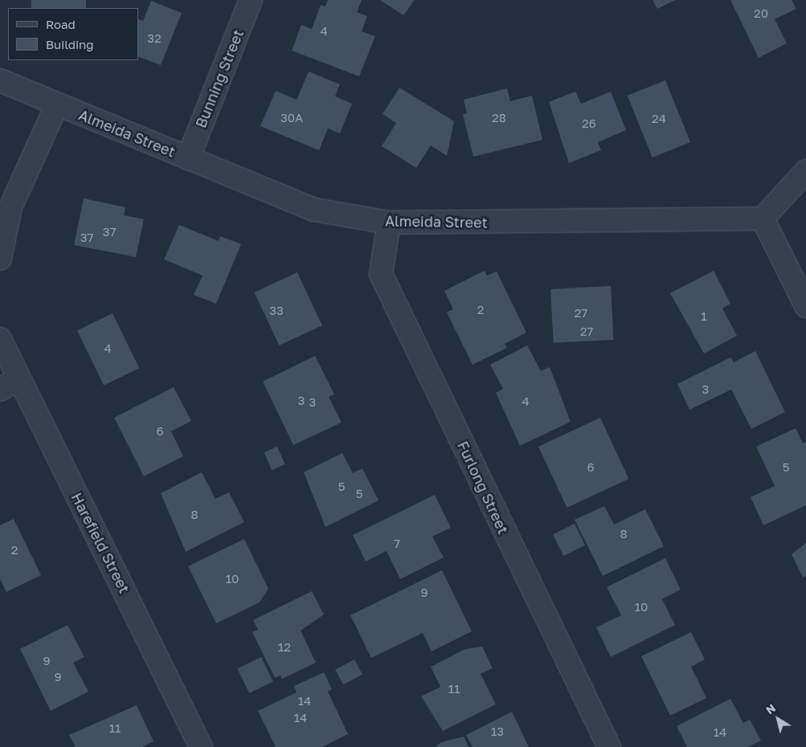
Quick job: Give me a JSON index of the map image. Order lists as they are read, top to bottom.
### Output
{
  "streets": {
    "street": [
      "Bunning Street",
      "Almeida Street",
      "Furlong Street",
      "Harefield Street"
    ]
  },
  "crossings": [
    ["Bunning Street", "Almeida Street"],
    ["Almeida Street", "Furlong Street"]
  ],
  "house_numbers": [
    "20",
    "4",
    "32",
    "30A",
    "28",
    "24",
    "26",
    "37",
    "37",
    "2",
    "33",
    "27",
    "1",
    "27",
    "4",
    "3",
    "3",
    "4",
    "3",
    "6",
    "6",
    "5",
    "5",
    "5",
    "8",
    "8",
    "7",
    "2",
    "10",
    "9",
    "10",
    "12",
    "9",
    "9",
    "11",
    "14",
    "14",
    "11",
    "13",
    "14"
  ],
  "legend": ["Road", "Building"],
  "north": "top left"
}
